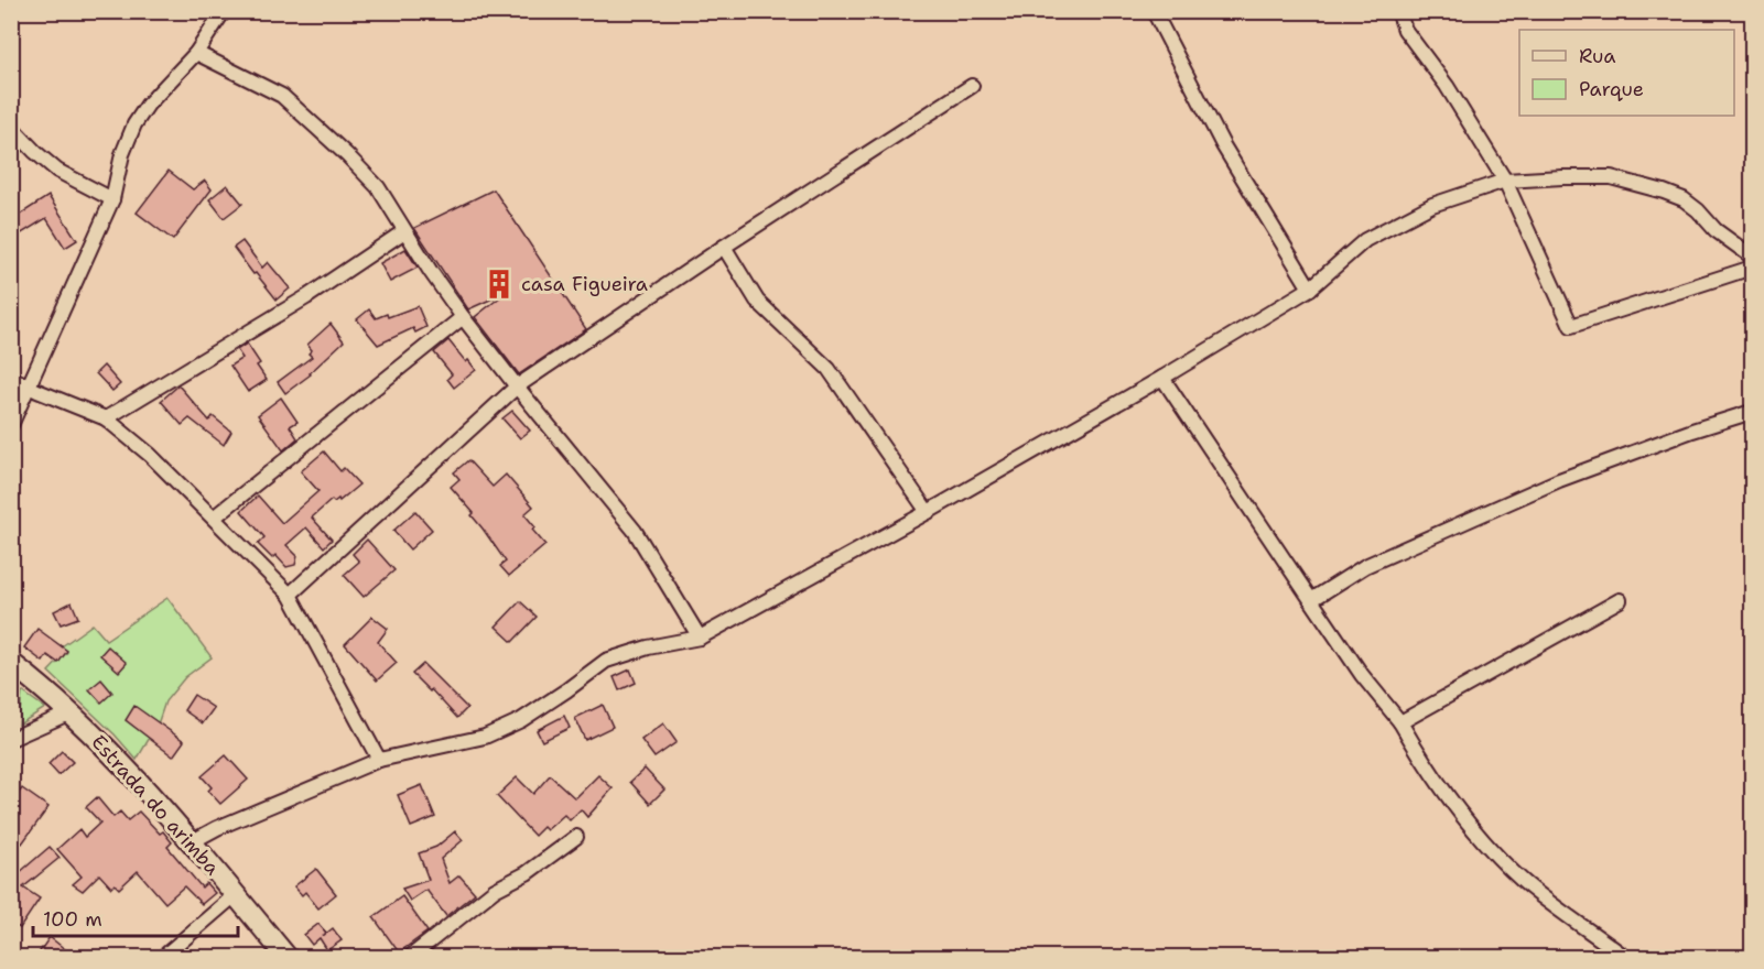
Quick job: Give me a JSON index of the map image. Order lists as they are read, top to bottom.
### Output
{
  "streets": {
    "main road": ["Estrada do arimba"]
  },
  "places": {
    "building": ["casa Figueira"]
  },
  "legend": ["Rua", "Parque"],
  "scale_bar": "100 m"
}
